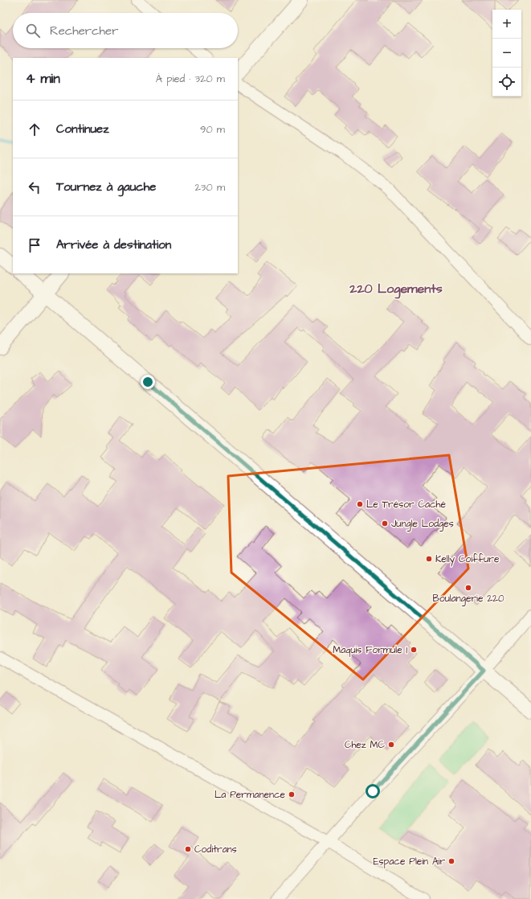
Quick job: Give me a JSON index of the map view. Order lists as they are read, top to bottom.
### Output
{
  "districts": ["220 Logements"],
  "places": [
    "Le Trésor Caché",
    "Jungle Lodges",
    "Kelly Coiffure",
    "Boulangerie 220",
    "Maquis Formule 1",
    "Chez MC",
    "La Permanence",
    "Coditrans",
    "Espace Plein Air"
  ],
  "page": {
    "map_buttons": ["+", "−"],
    "search": "Rechercher",
    "heading": ["4 min", "À pied · 320 m"],
    "list": [
      ["Continuez", "90 m"],
      ["Tournez à gauche", "230 m"],
      "Arrivée à destination"
    ]
  }
}
